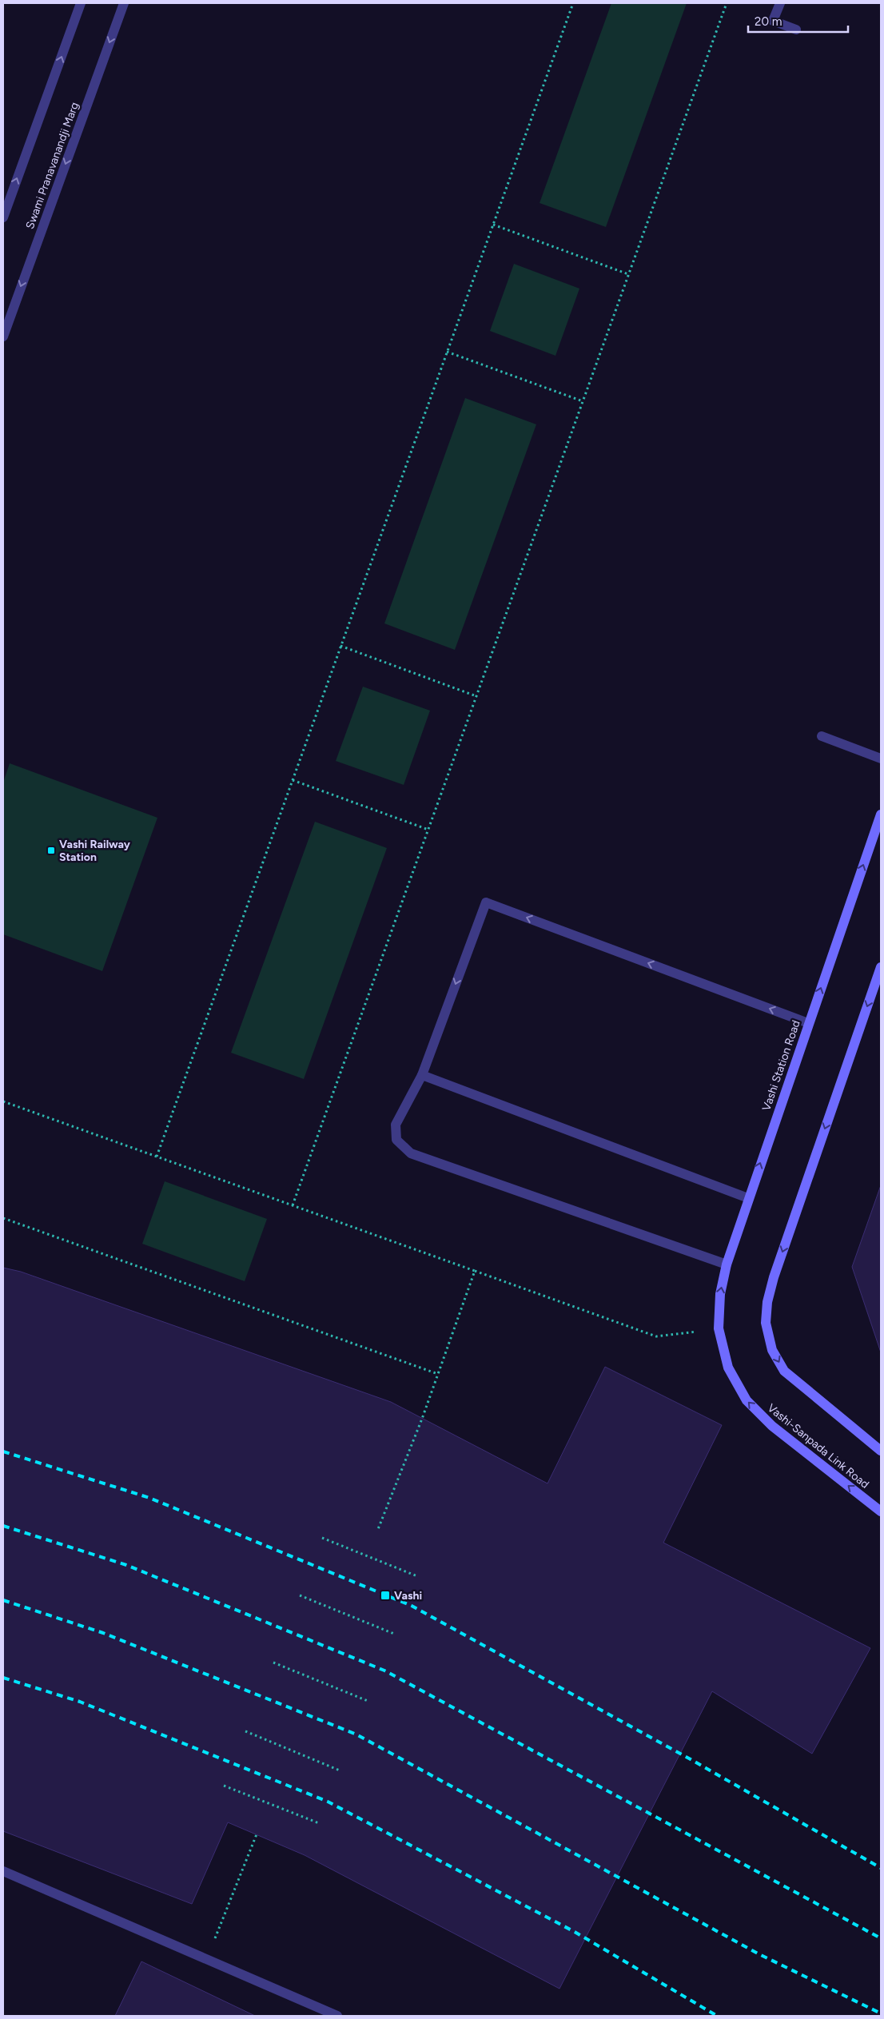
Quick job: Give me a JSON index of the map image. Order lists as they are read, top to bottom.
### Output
{
  "streets": {
    "main road": ["Vashi Station Road", "Vashi-Sanpada Link Road"],
    "street": ["Swami Pranavanandji Marg"]
  },
  "crossings": [
    ["Vashi Station Road", "Vashi-Sanpada Link Road"]
  ],
  "one_way": ["Vashi Station Road", "Vashi-Sanpada Link Road"],
  "places": {
    "transit": ["Vashi Railway Station", "Vashi"]
  },
  "scale_bar": "20 m"
}
